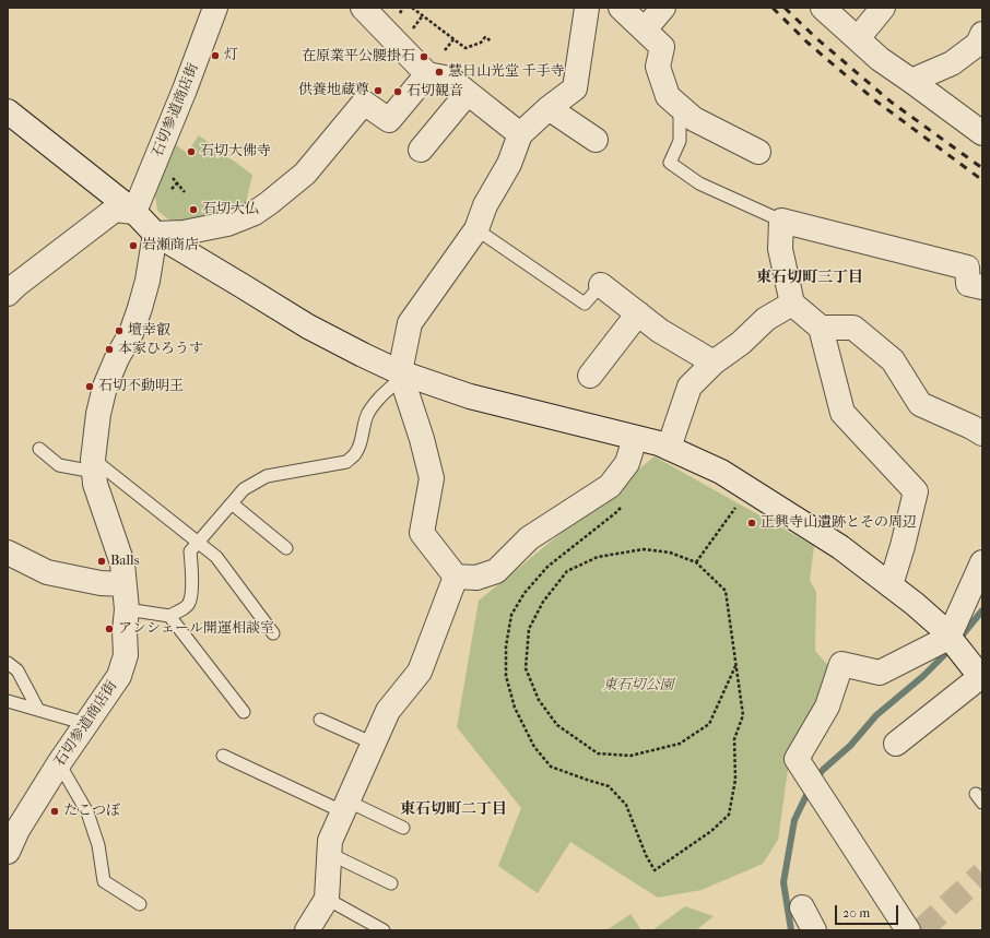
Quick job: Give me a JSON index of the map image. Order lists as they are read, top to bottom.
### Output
{
  "streets": {
    "street": ["石切参道商店街"]
  },
  "districts": ["東石切町三丁目", "東石切町二丁目"],
  "parks": ["東石切公園"],
  "places": [
    "灯",
    "在原業平公腰掛石",
    "慧日山光堂 千手寺",
    "供養地蔵尊",
    "石切観音",
    "石切大佛寺",
    "石切大仏",
    "岩瀬商店",
    "壇幸叡",
    "本家ひろうす",
    "石切不動明王",
    "正興寺山遺跡とその周辺",
    "Balls",
    "アンシェール開運相談室",
    "たこつぼ"
  ],
  "scale_bar": "20 m"
}
